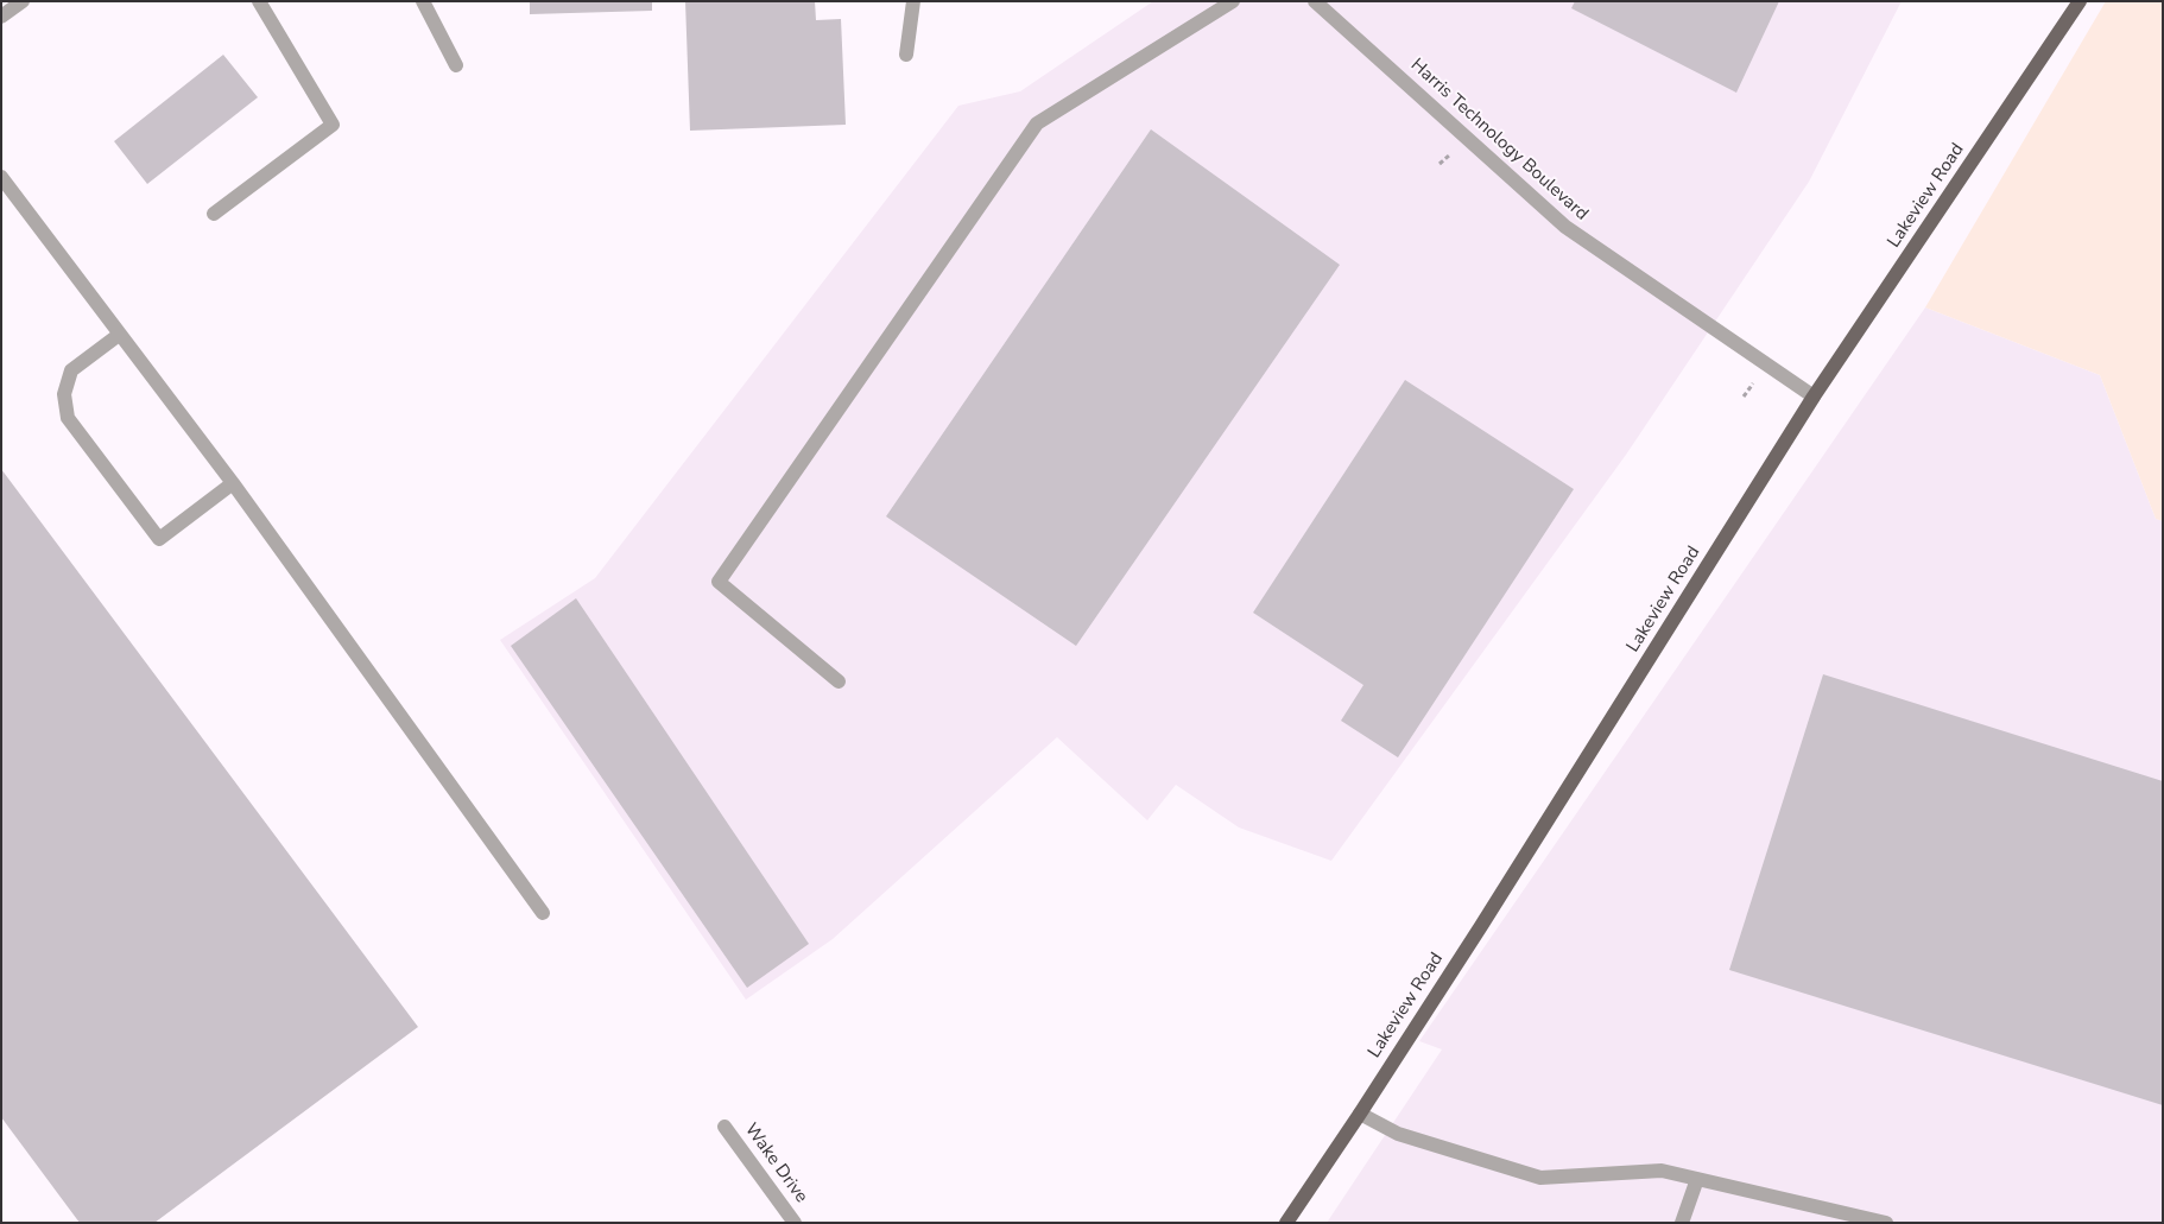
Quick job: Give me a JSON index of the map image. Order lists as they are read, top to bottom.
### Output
{
  "streets": {
    "main road": ["Lakeview Road"],
    "street": ["Harris Technology Boulevard", "Wake Drive"]
  },
  "crossings": [
    ["Harris Technology Boulevard", "Lakeview Road"]
  ]
}
